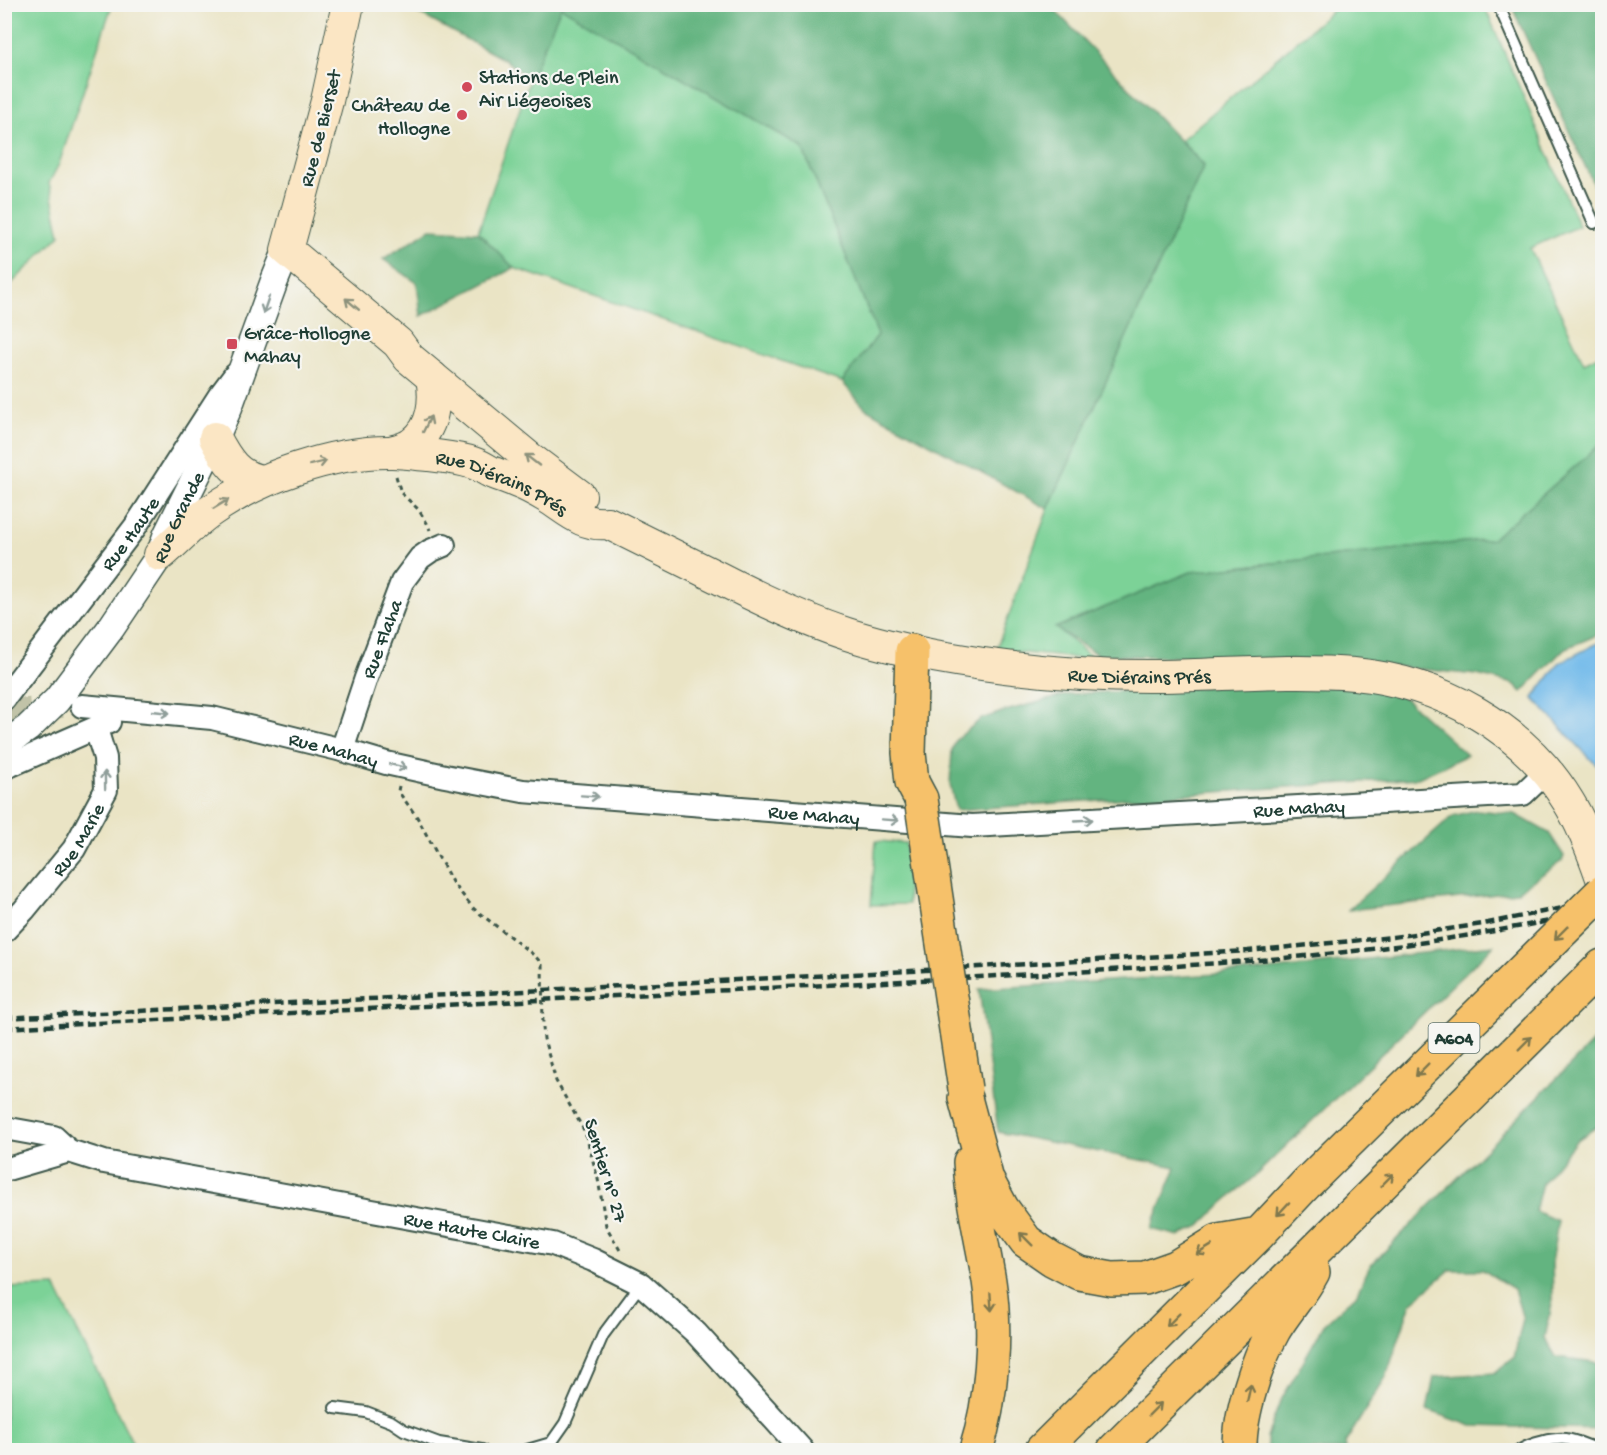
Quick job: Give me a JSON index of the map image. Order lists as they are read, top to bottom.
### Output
{
  "streets": {
    "highway": ["A604"],
    "main road": ["Rue de Bierset", "Rue Diérains Prés"],
    "street": [
      "Rue Grande",
      "Rue Haute",
      "Rue Flaha",
      "Rue Mahay",
      "Rue Marie",
      "Rue Haute Claire"
    ],
    "path": ["Sentier n° 27"]
  },
  "crossings": [
    ["Rue de Bierset", "Rue Diérains Prés"],
    ["Rue de Bierset", "Rue Grande"],
    ["Rue Diérains Prés", "Rue Grande"],
    ["Rue Diérains Prés", "Rue Mahay"],
    ["Rue Grande", "Rue Haute"],
    ["Rue Flaha", "Rue Mahay"],
    ["Rue Mahay", "Sentier n° 27"],
    ["Sentier n° 27", "Rue Haute Claire"]
  ],
  "one_way": ["Rue Mahay", "Rue Marie"],
  "places": {
    "other": ["Stations de Plein Air Liégeoises", "Château de Hollogne"],
    "transit": ["Grâce-Hollogne Mahay"]
  }
}
